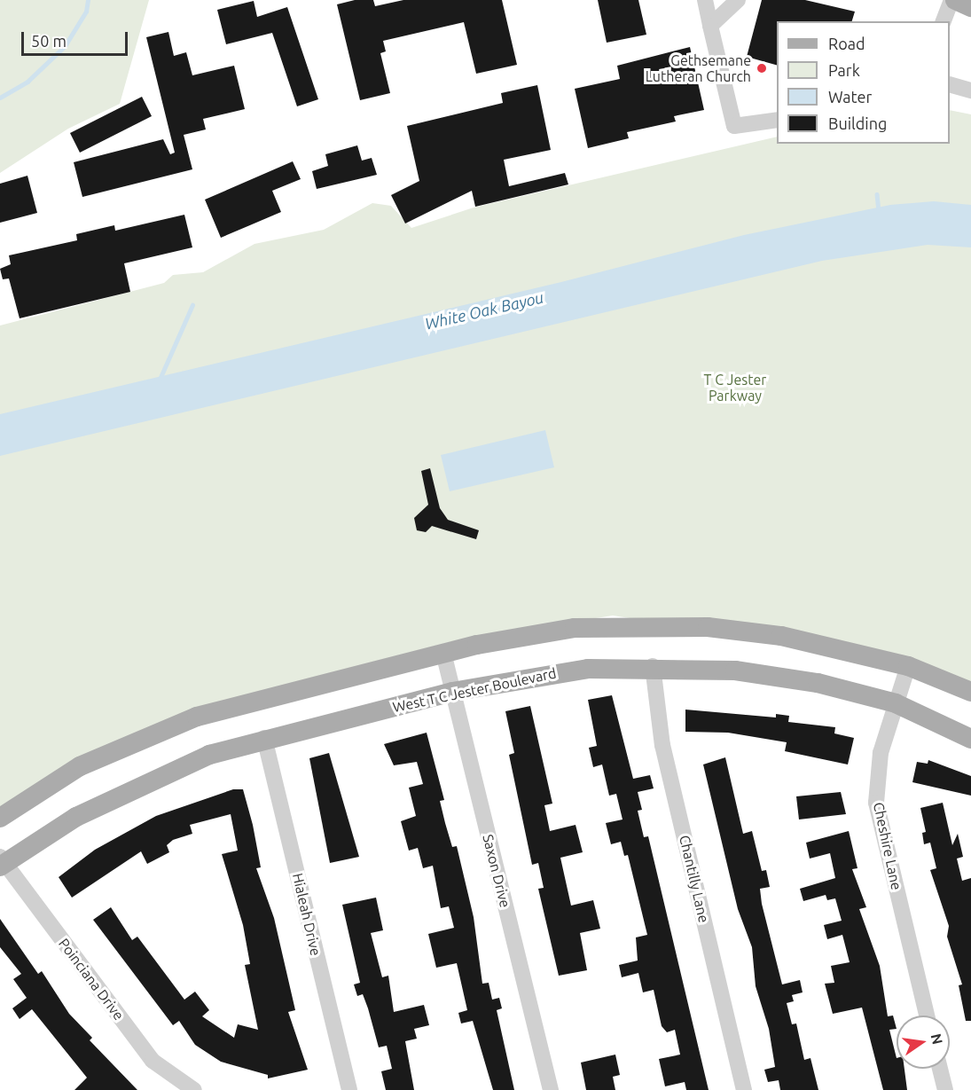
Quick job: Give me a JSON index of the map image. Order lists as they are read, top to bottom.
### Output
{
  "streets": {
    "main road": ["West T C Jester Boulevard"],
    "street": [
      "Cheshire Lane",
      "Saxon Drive",
      "Chantilly Lane",
      "Hialeah Drive",
      "Poinciana Drive"
    ]
  },
  "crossings": [
    ["West T C Jester Boulevard", "Cheshire Lane"],
    ["West T C Jester Boulevard", "Saxon Drive"],
    ["West T C Jester Boulevard", "Chantilly Lane"],
    ["West T C Jester Boulevard", "Hialeah Drive"],
    ["West T C Jester Boulevard", "Poinciana Drive"]
  ],
  "water": ["White Oak Bayou"],
  "parks": ["T C Jester Parkway"],
  "places": ["Gethsemane Lutheran Church"],
  "legend": [
    "Road",
    "Park",
    "Water",
    "Building"
  ],
  "scale_bar": "50 m",
  "north": "right"
}
